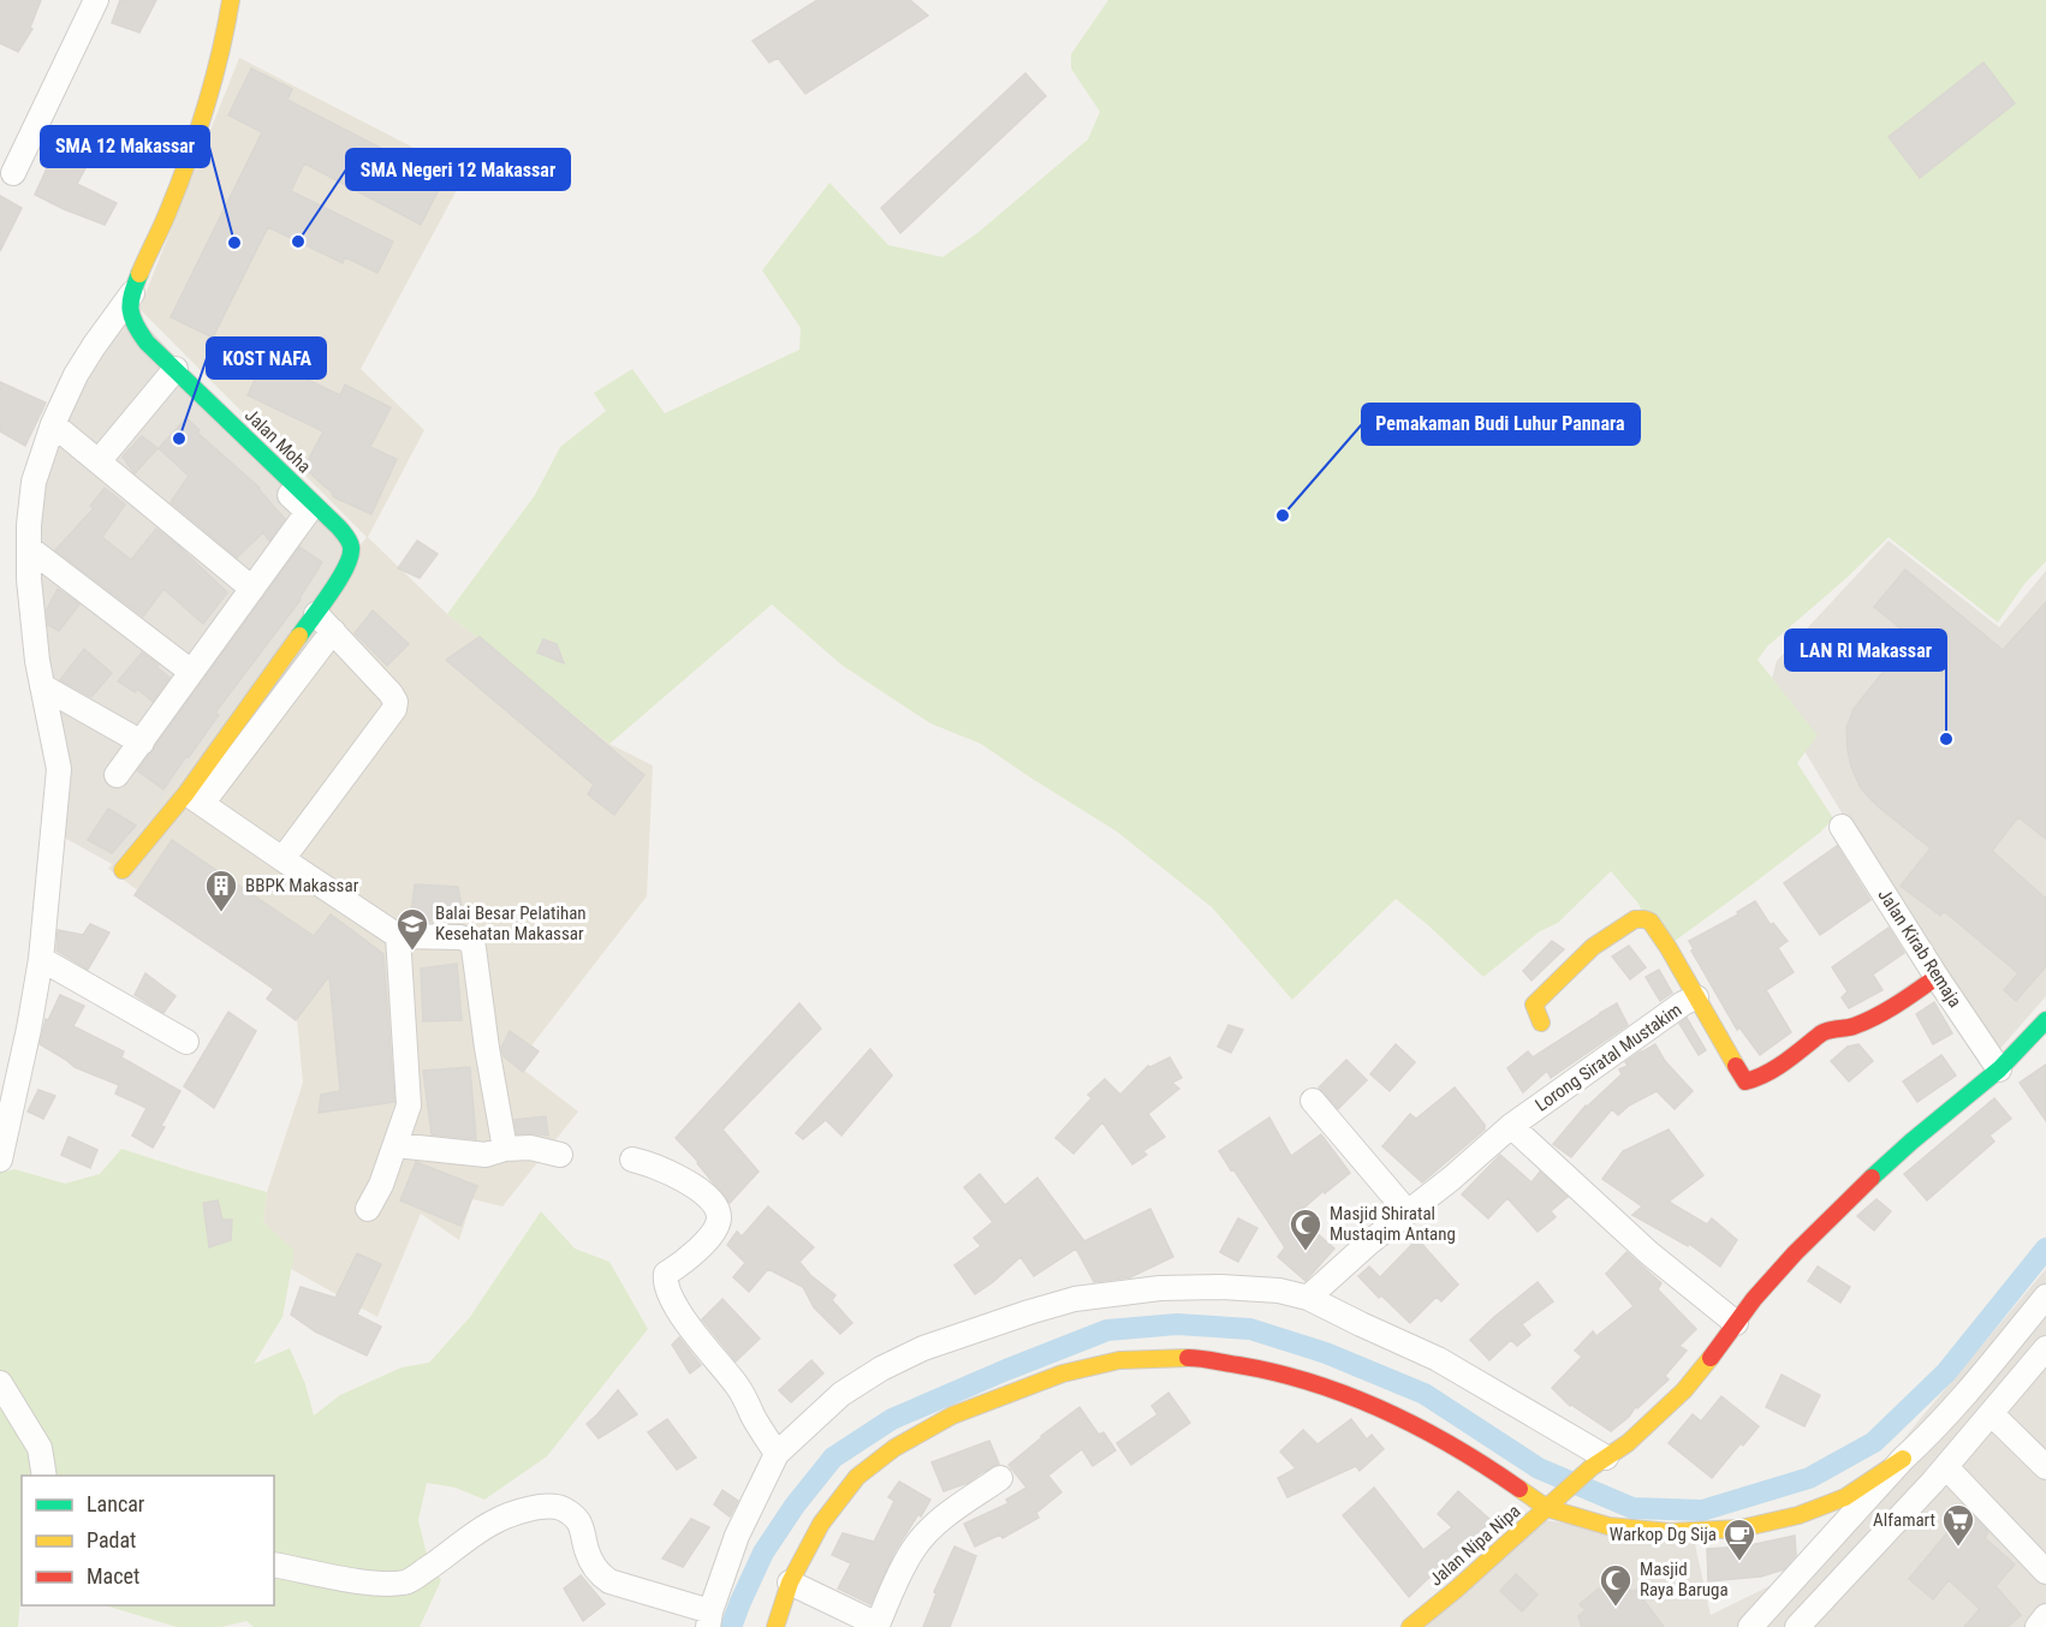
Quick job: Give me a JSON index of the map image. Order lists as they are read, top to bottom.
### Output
{
  "streets": {
    "street": [
      "Jalan Moha",
      "Jalan Kirab Remaja",
      "Lorong Siratal Mustakim",
      "Jalan Nipa Nipa"
    ]
  },
  "crossings": [
    ["Jalan Kirab Remaja", "Lorong Siratal Mustakim"],
    ["Jalan Kirab Remaja", "Jalan Nipa Nipa"]
  ],
  "places": {
    "other": [
      "SMA Negeri 12 Makassar",
      "SMA 12 Makassar",
      "KOST NAFA",
      "Pemakaman Budi Luhur Pannara",
      "LAN RI Makassar"
    ],
    "building": ["BBPK Makassar"],
    "school or university": ["Balai Besar Pelatihan Kesehatan Makassar"],
    "mosque": ["Masjid Shiratal Mustaqim Antang", "Masjid Raya Baruga"],
    "supermarket": ["Alfamart"],
    "cafe": ["Warkop Dg Sija"]
  },
  "legend": ["Lancar", "Padat", "Macet"]
}
